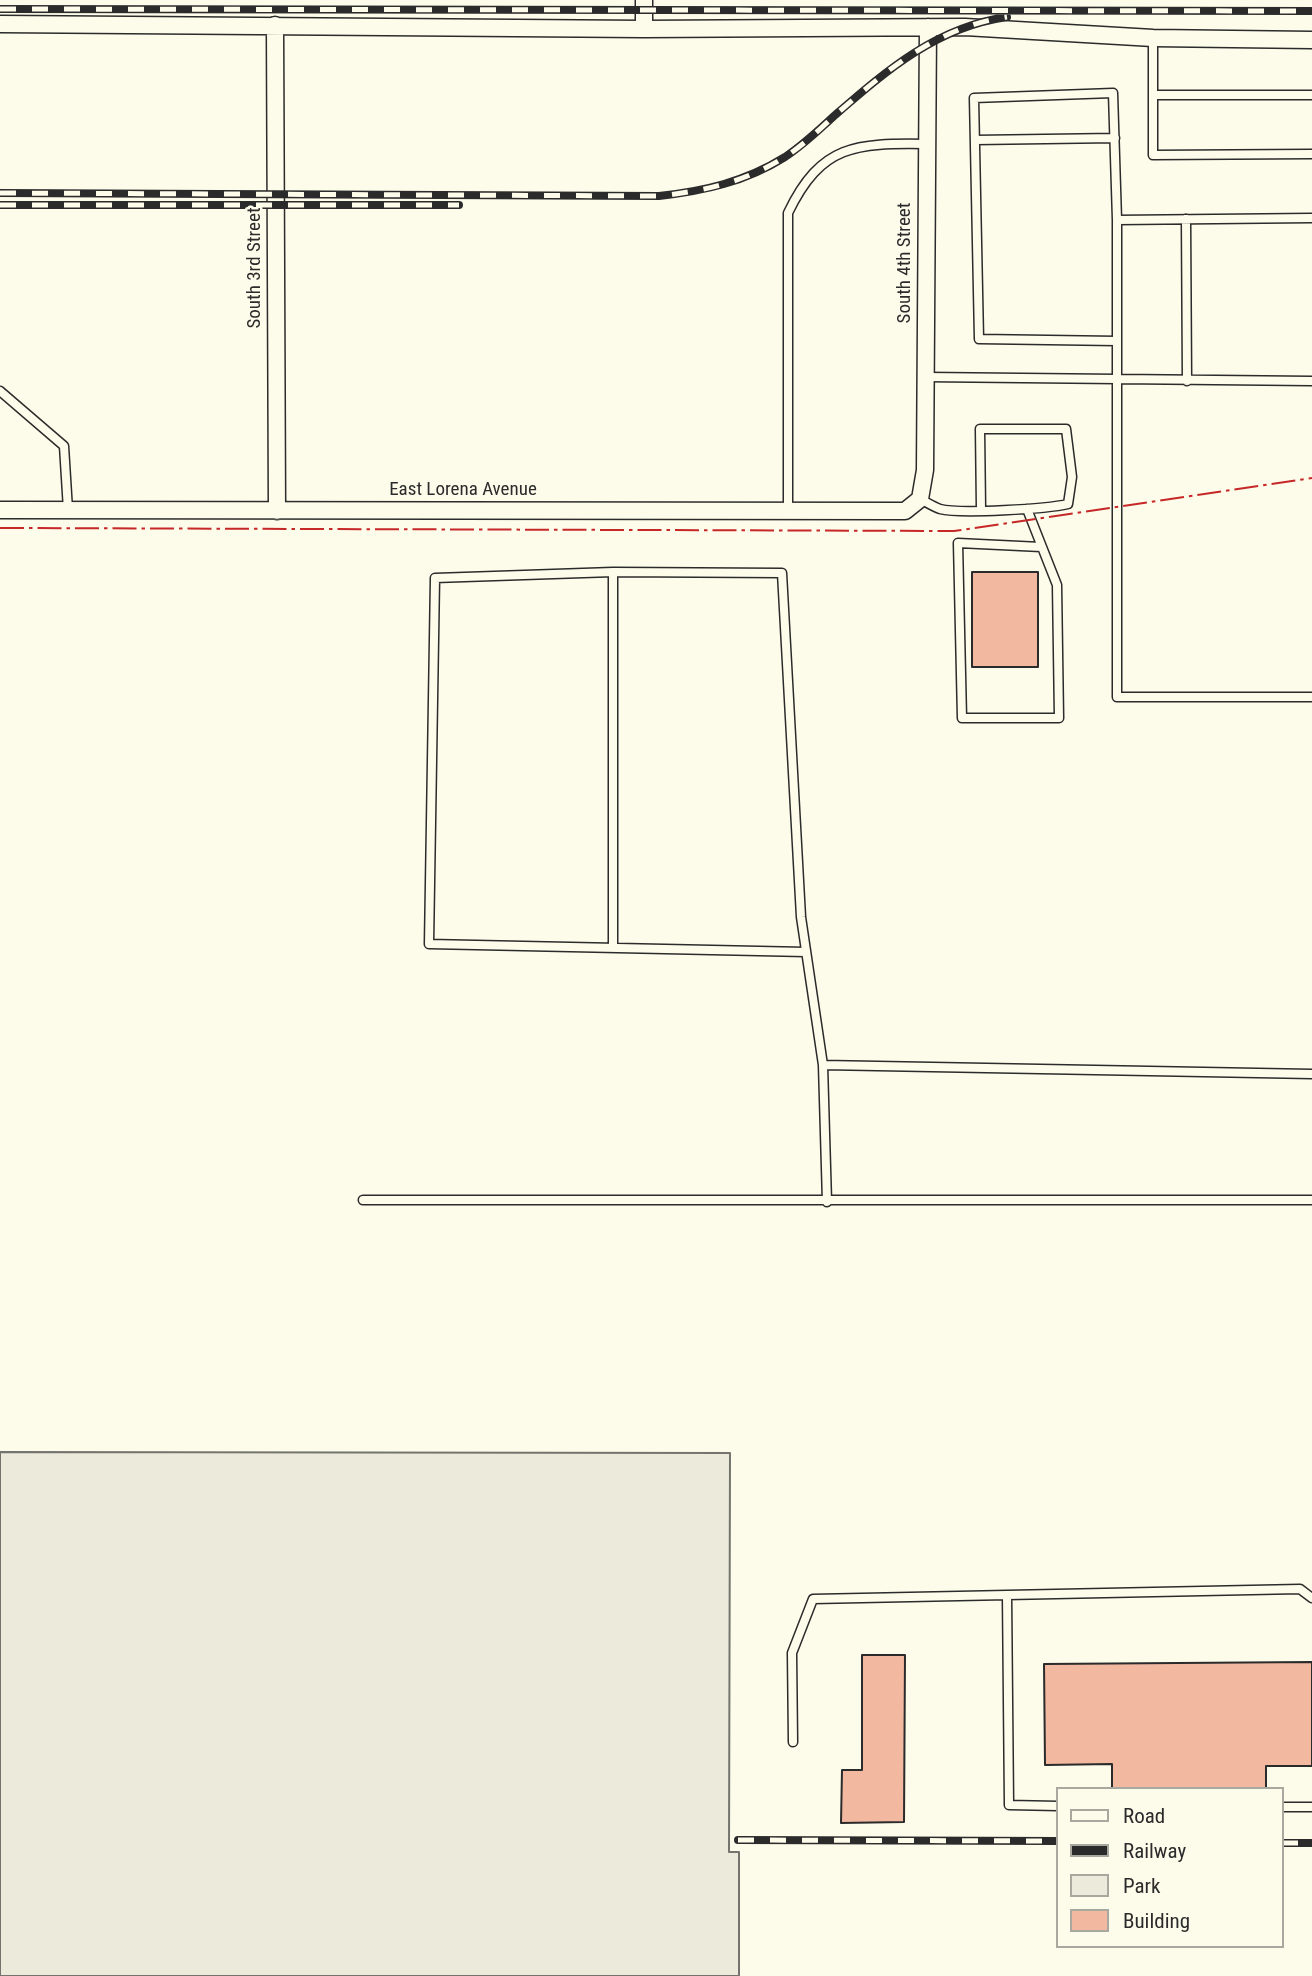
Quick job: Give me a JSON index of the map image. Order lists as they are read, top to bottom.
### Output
{
  "streets": {
    "street": ["South 4th Street", "South 3rd Street", "East Lorena Avenue"]
  },
  "crossings": [
    ["South 4th Street", "East Lorena Avenue"],
    ["South 3rd Street", "East Lorena Avenue"]
  ],
  "legend": [
    "Road",
    "Railway",
    "Park",
    "Building"
  ]
}
